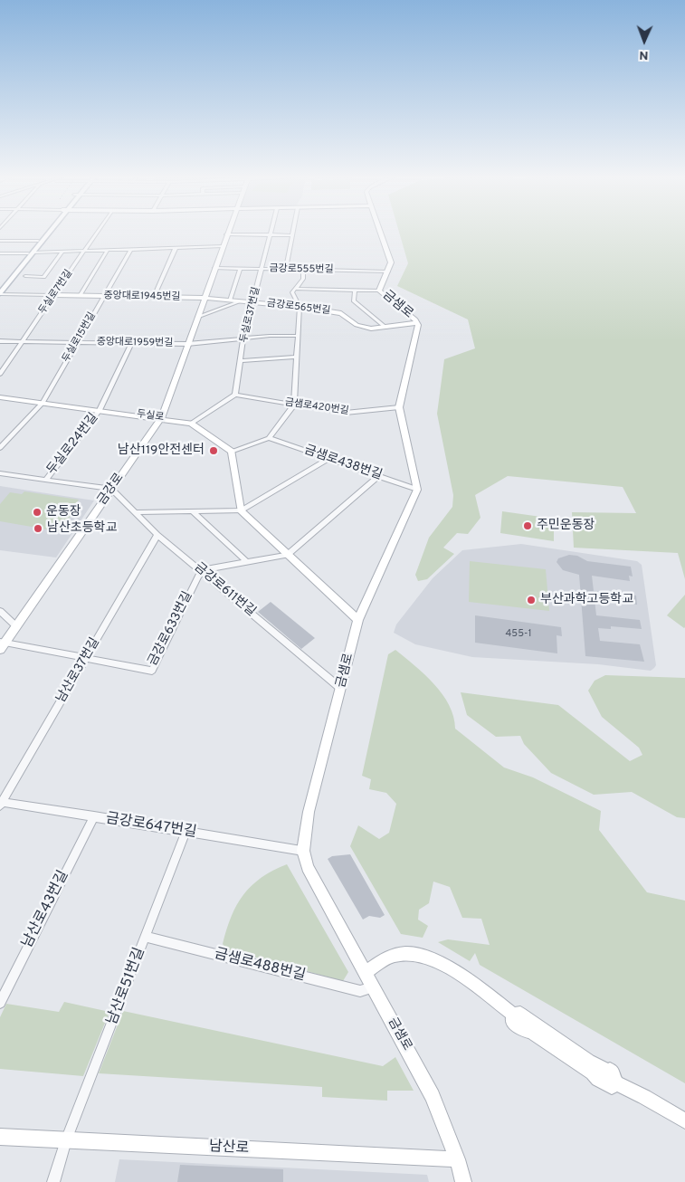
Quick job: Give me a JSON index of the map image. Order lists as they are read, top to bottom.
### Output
{
  "streets": {
    "street": [
      "금강로555번길",
      "두실로7번길",
      "중앙대로1945번길",
      "금샘로",
      "금강로565번길",
      "두실로37번길",
      "두실로15번길",
      "중앙대로1959번길",
      "금샘로420번길",
      "두실로",
      "두실로24번길",
      "금샘로438번길",
      "금강로",
      "금강로611번길",
      "금강로633번길",
      "남산로37번길",
      "금강로647번길",
      "남산로43번길",
      "금샘로488번길",
      "남산로51번길",
      "남산로"
    ]
  },
  "crossings": [
    ["금강로555번길", "금샘로"],
    ["금강로555번길", "두실로37번길"],
    ["금강로555번길", "금강로"],
    ["두실로7번길", "중앙대로1945번길"],
    ["두실로7번길", "중앙대로1959번길"],
    ["중앙대로1945번길", "금강로565번길"],
    ["중앙대로1945번길", "두실로15번길"],
    ["중앙대로1945번길", "금강로"],
    ["금샘로", "금강로565번길"],
    ["금샘로", "금샘로420번길"],
    ["금샘로", "금샘로438번길"],
    ["금샘로", "금강로611번길"],
    ["금샘로", "금강로647번길"],
    ["금샘로", "금샘로488번길"],
    ["금샘로", "남산로"],
    ["금강로565번길", "두실로37번길"],
    ["금강로565번길", "금강로"],
    ["두실로37번길", "중앙대로1959번길"],
    ["두실로37번길", "금샘로420번길"],
    ["두실로15번길", "중앙대로1959번길"],
    ["두실로15번길", "두실로"],
    ["중앙대로1959번길", "두실로24번길"],
    ["중앙대로1959번길", "금강로"],
    ["두실로", "두실로24번길"],
    ["두실로", "금강로"],
    ["금강로", "금강로611번길"],
    ["금강로", "금강로633번길"],
    ["금강로611번길", "금강로633번길"],
    ["금강로611번길", "남산로37번길"],
    ["금강로633번길", "남산로37번길"],
    ["남산로37번길", "금강로647번길"],
    ["금강로647번길", "남산로43번길"],
    ["금강로647번길", "남산로51번길"],
    ["금샘로488번길", "남산로51번길"],
    ["남산로51번길", "남산로"]
  ],
  "places": [
    "남산119안전센터",
    "운동장",
    "주민운동장",
    "남산초등학교",
    "부산과학고등학교"
  ],
  "house_numbers": ["455-1"],
  "north": "bottom"
}
